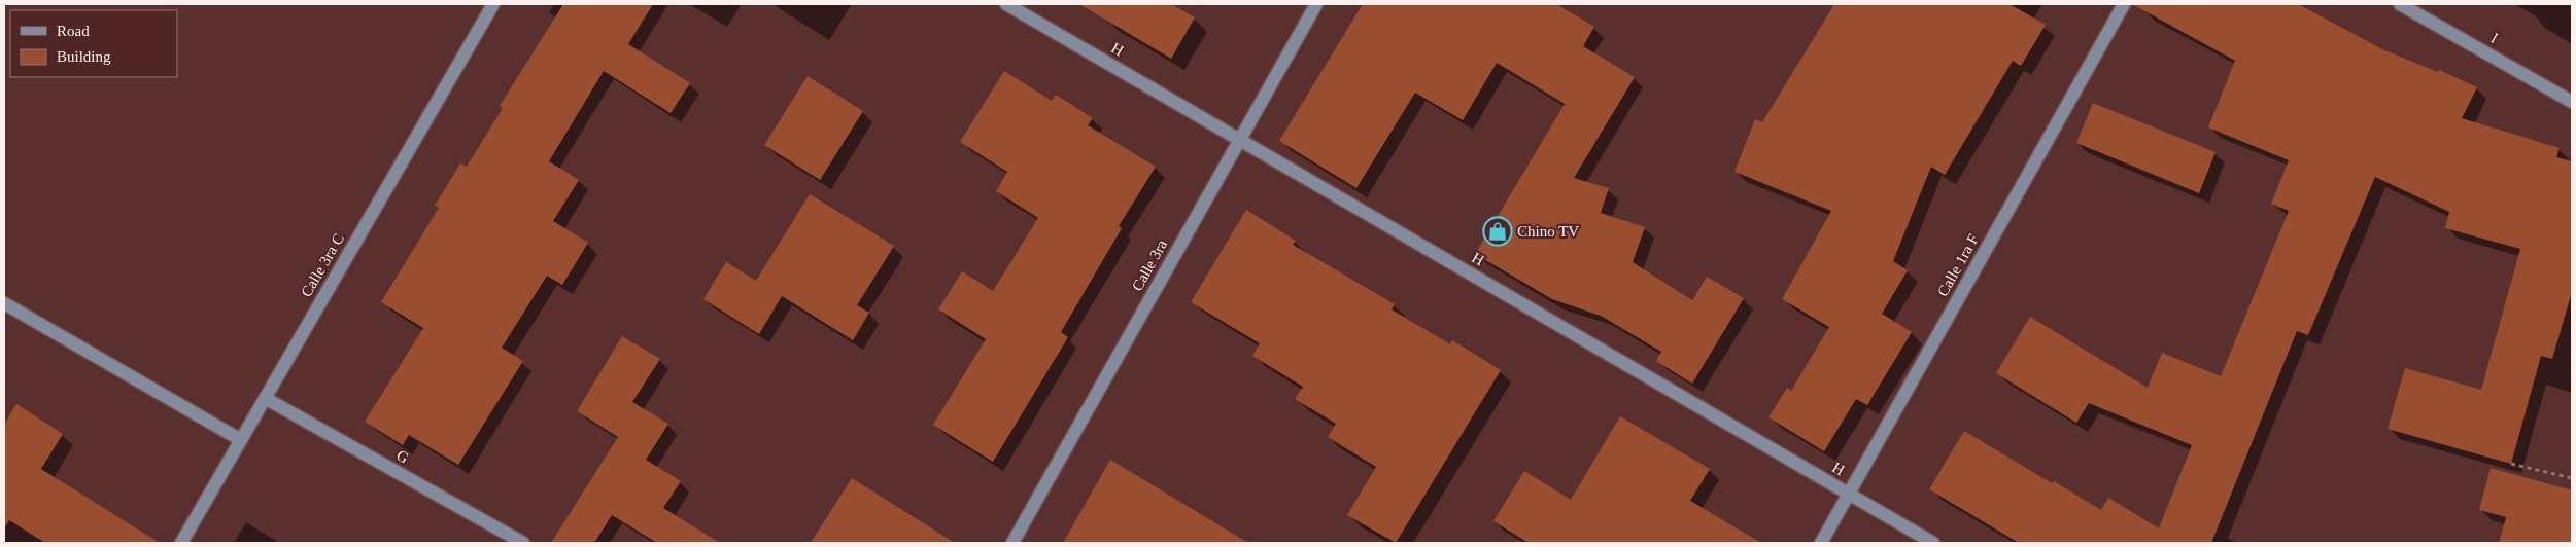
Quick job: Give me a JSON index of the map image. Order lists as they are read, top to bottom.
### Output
{
  "streets": {
    "street": [
      "I",
      "H",
      "Calle 3ra C",
      "Calle 3ra",
      "Calle 1ra F",
      "G"
    ]
  },
  "crossings": [
    ["H", "Calle 3ra"],
    ["H", "Calle 1ra F"],
    ["Calle 3ra C", "G"]
  ],
  "places": {
    "shop": ["Chino TV"]
  },
  "legend": ["Road", "Building"]
}
